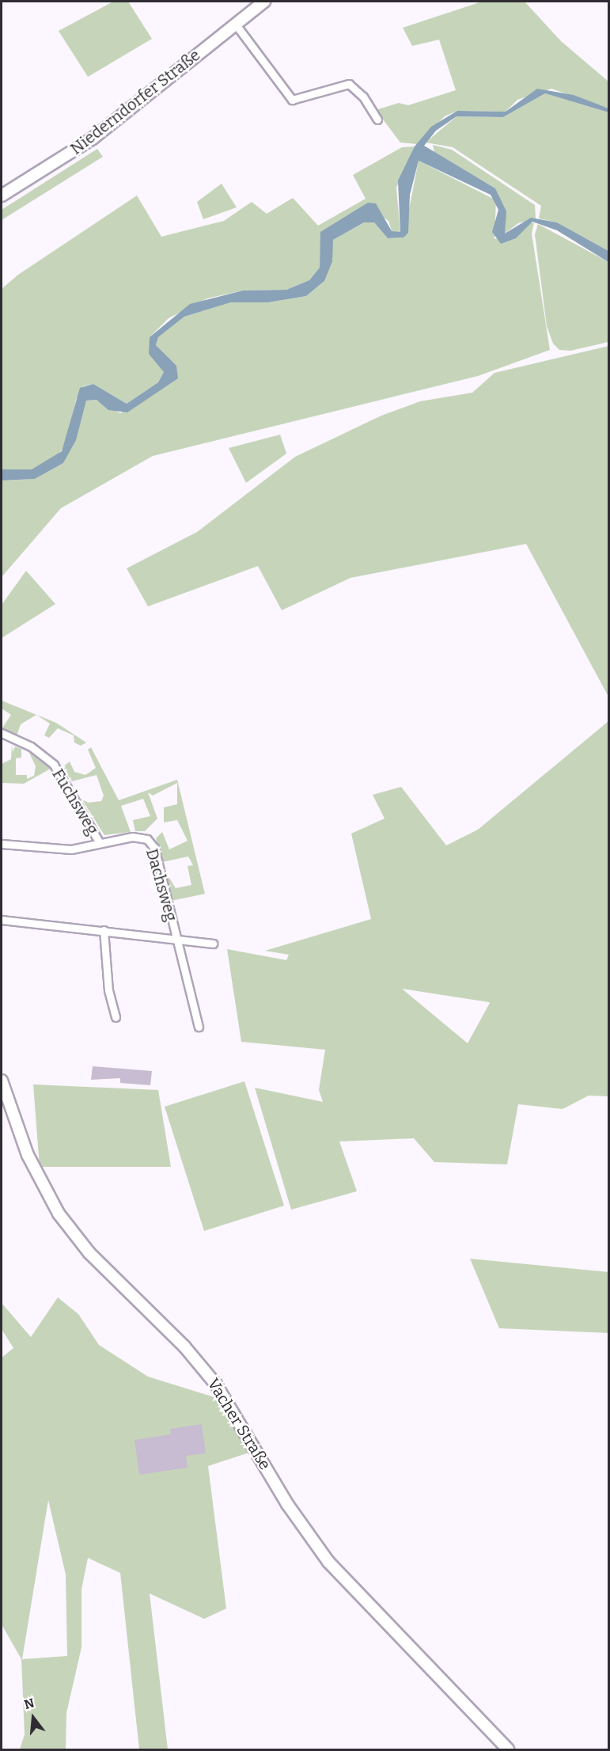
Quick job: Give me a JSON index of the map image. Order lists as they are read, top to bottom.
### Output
{
  "streets": {
    "main road": ["Niederndorfer Straße", "Vacher Straße"],
    "street": ["Fuchsweg", "Dachsweg"]
  },
  "crossings": [
    ["Fuchsweg", "Dachsweg"]
  ],
  "north": "top"
}
